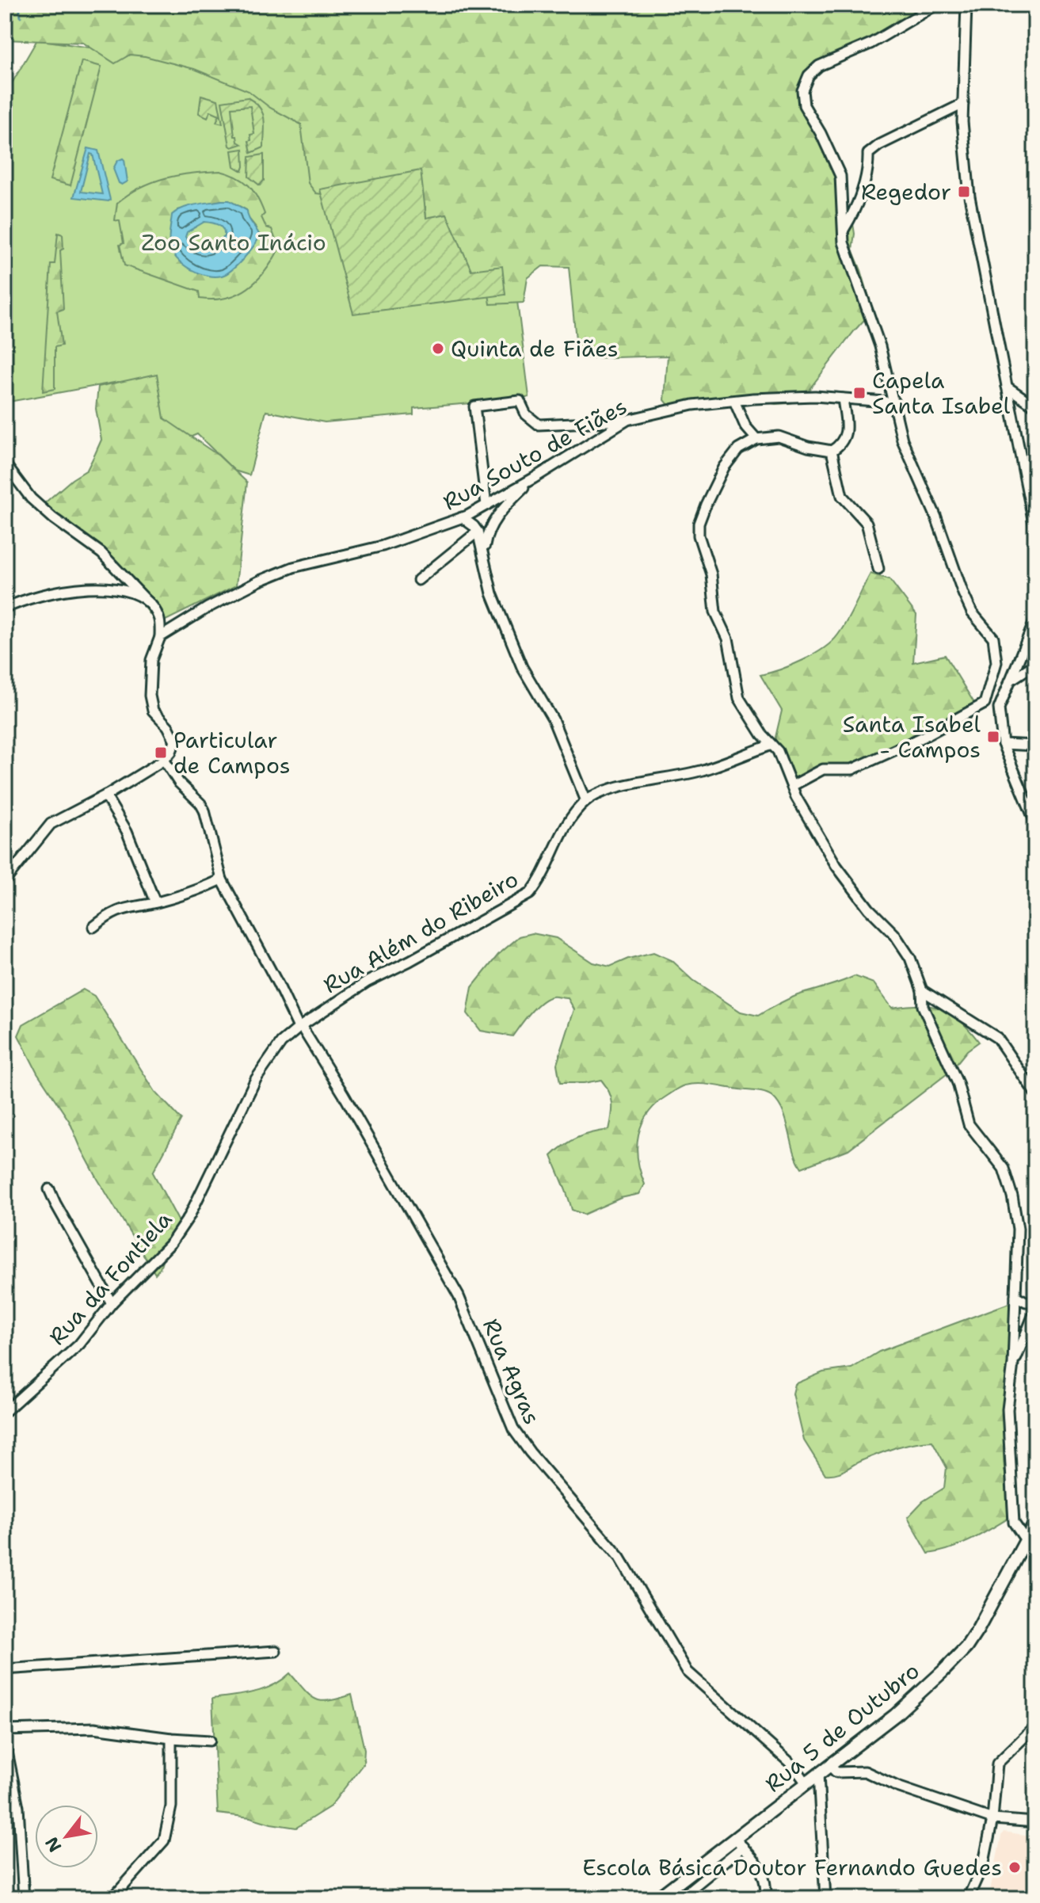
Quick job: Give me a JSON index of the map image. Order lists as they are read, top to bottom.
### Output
{
  "streets": {
    "street": [
      "Rua Souto de Fiães",
      "Rua Além do Ribeiro",
      "Rua da Fontiela",
      "Rua Agras",
      "Rua 5 de Outubro"
    ]
  },
  "crossings": [
    ["Rua Além do Ribeiro", "Rua da Fontiela"],
    ["Rua Além do Ribeiro", "Rua Agras"],
    ["Rua da Fontiela", "Rua Agras"],
    ["Rua Agras", "Rua 5 de Outubro"]
  ],
  "parks": ["Zoo Santo Inácio"],
  "places": {
    "transit": [
      "Regedor",
      "Capela Santa Isabel",
      "Santa Isabel - Campos",
      "Particular de Campos"
    ],
    "other": ["Quinta de Fiães", "Escola Básica Doutor Fernando Guedes"]
  },
  "north": "bottom left"
}
